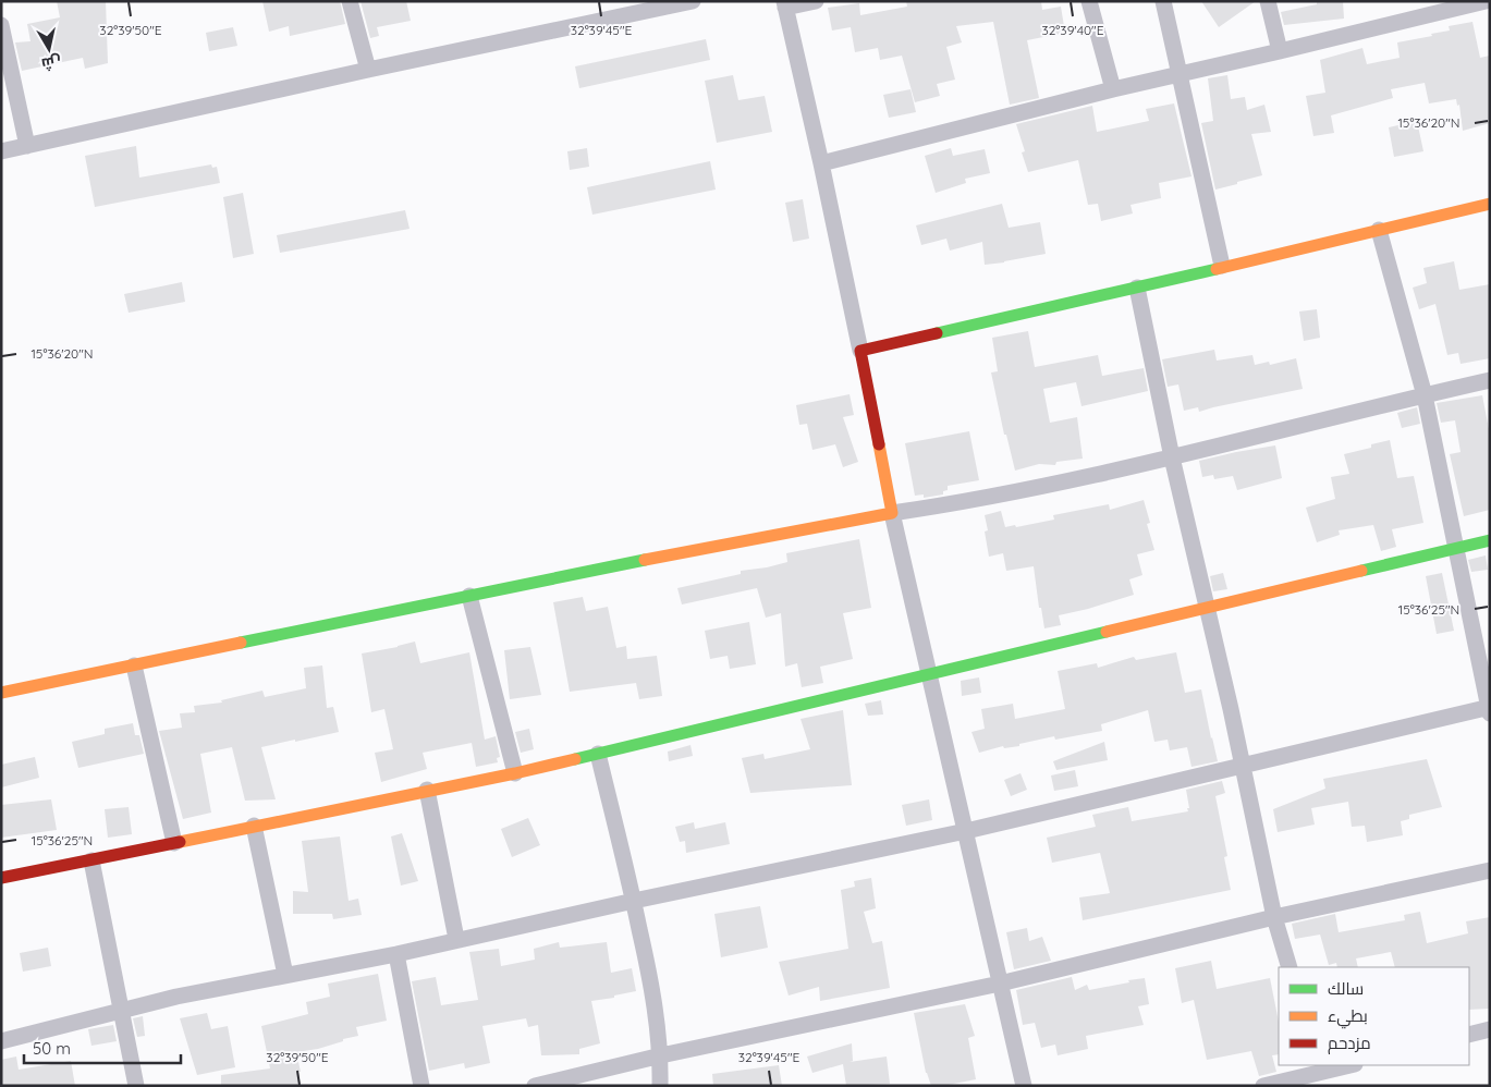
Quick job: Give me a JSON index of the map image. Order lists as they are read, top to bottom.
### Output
{
  "legend": ["سالك", "بطيء", "مزدحم"],
  "scale_bar": "50 m",
  "north": "bottom",
  "coordinates": [
    "32°39'50\"E",
    "32°39'45\"E",
    "32°39'40\"E",
    "15°36'20\"N",
    "15°36'25\"N"
  ]
}
